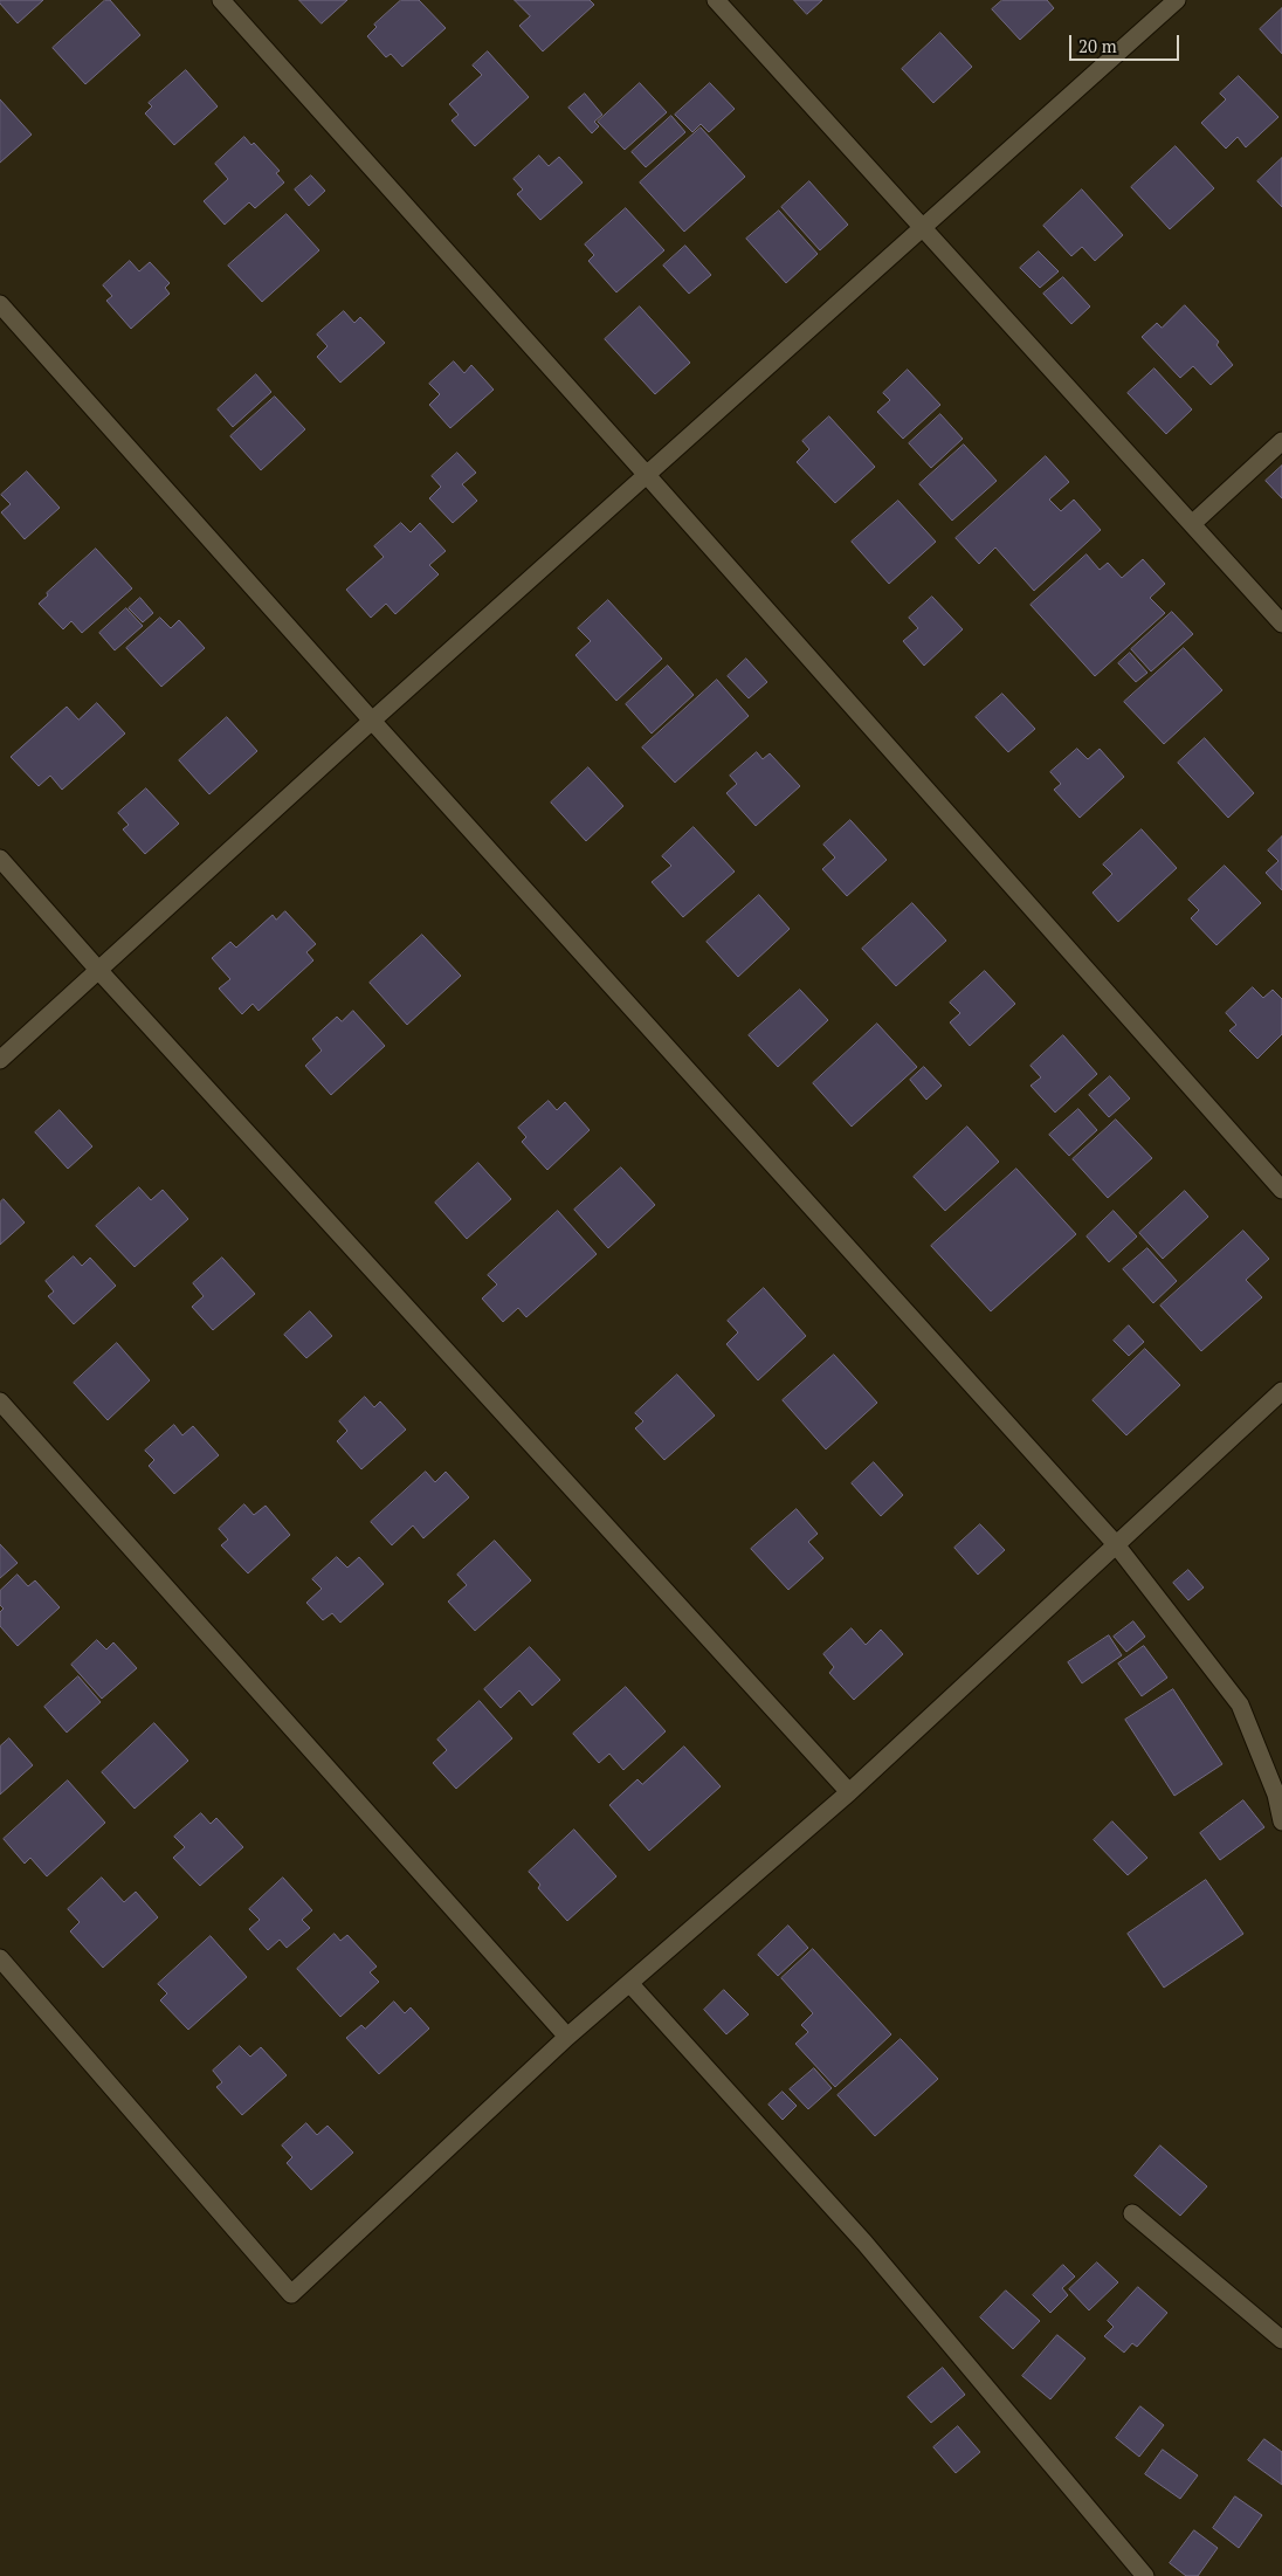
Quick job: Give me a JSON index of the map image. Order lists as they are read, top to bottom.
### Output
{
  "scale_bar": "20 m"
}
